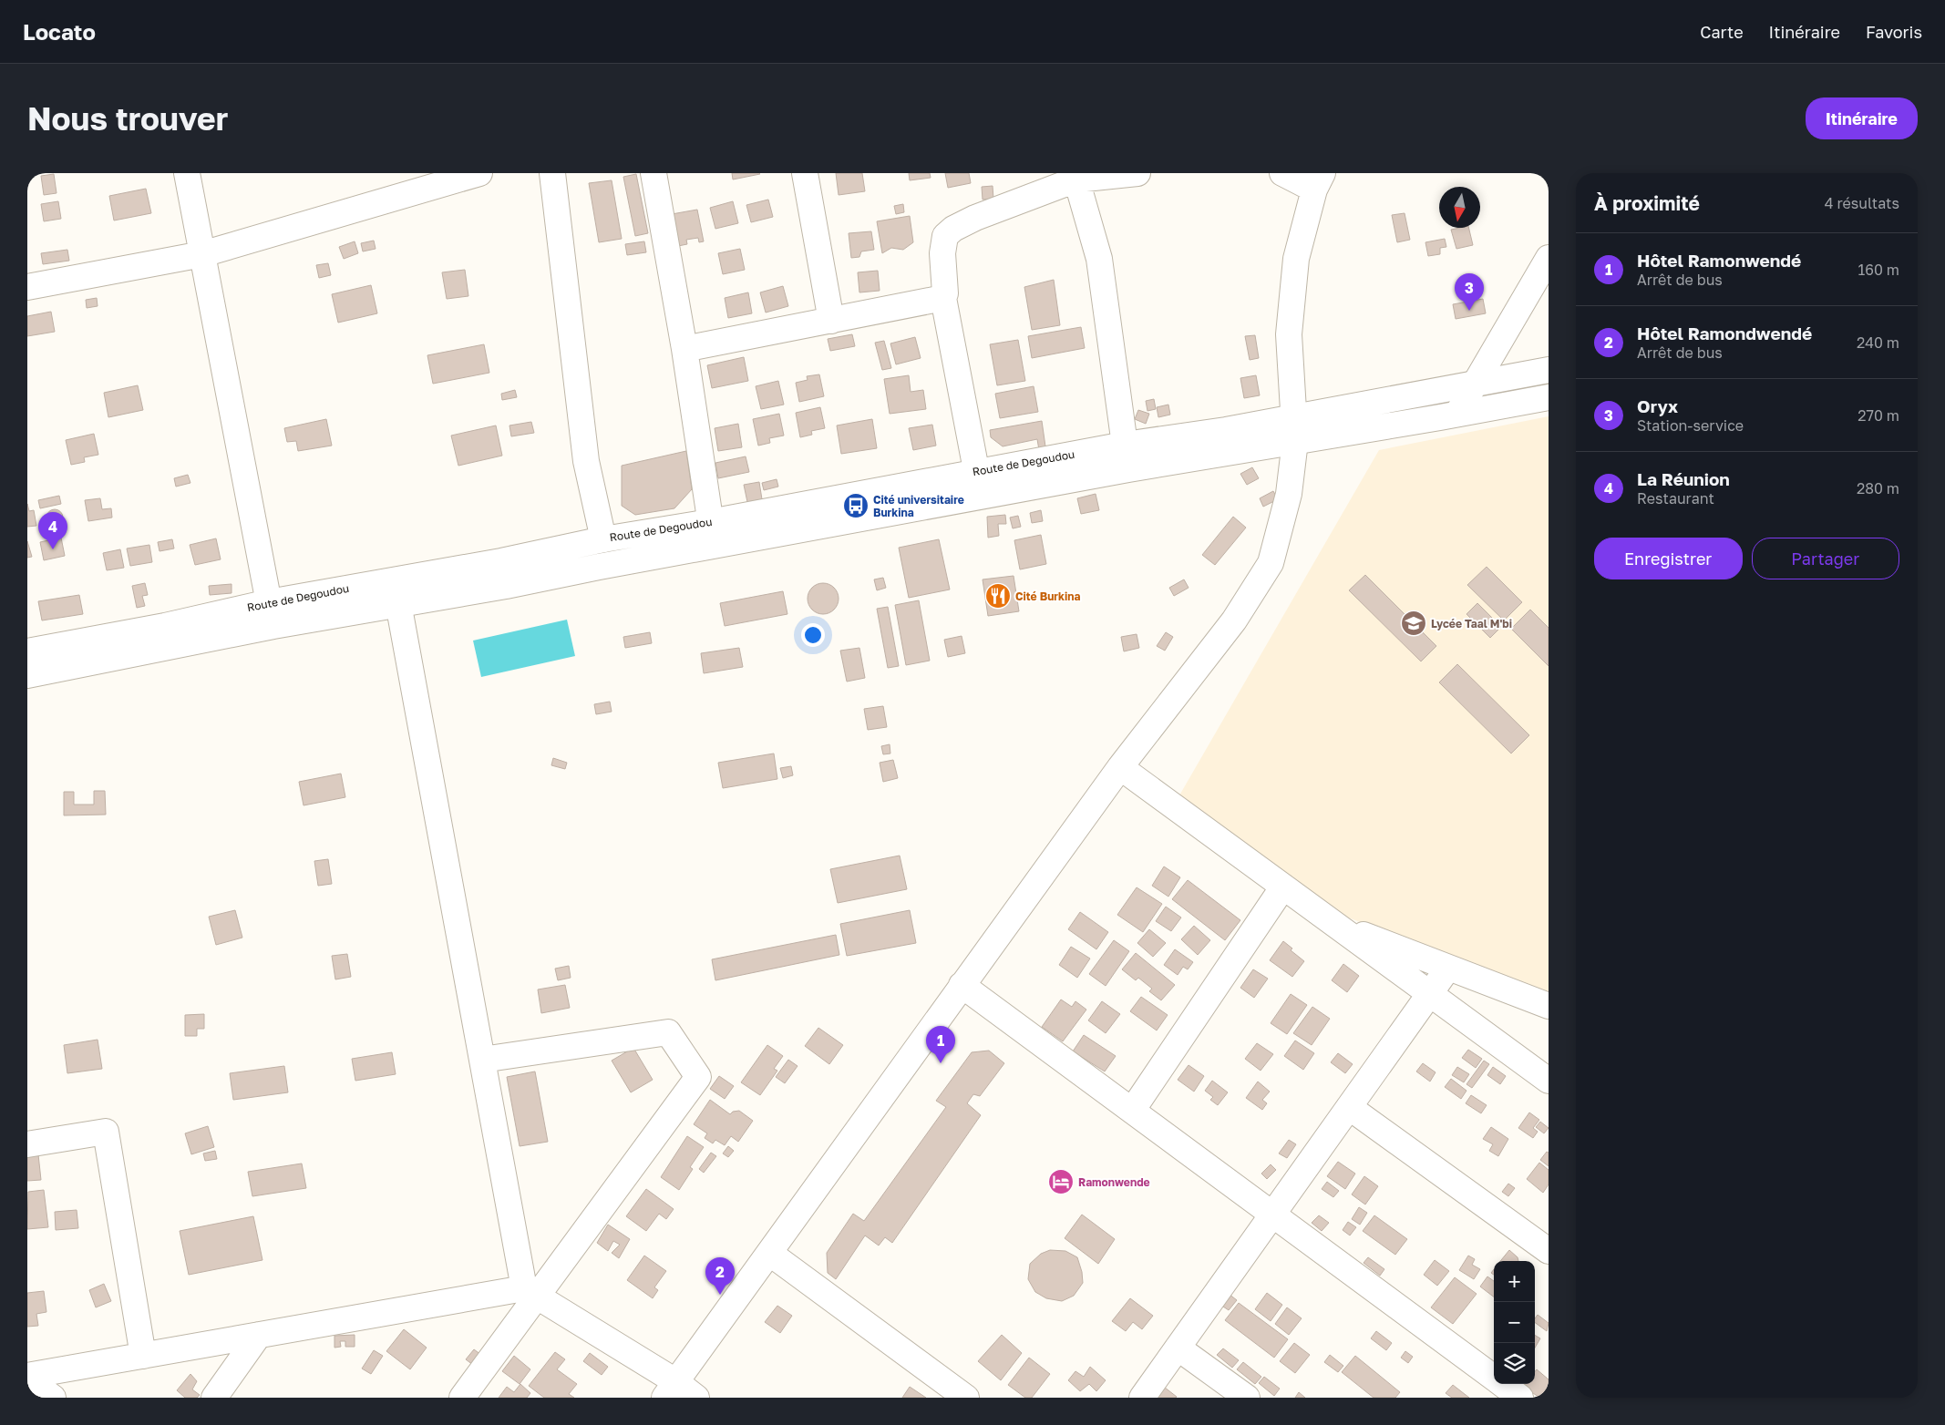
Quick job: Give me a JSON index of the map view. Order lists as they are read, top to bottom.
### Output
{
  "streets": {
    "street": ["Route de Degoudou"]
  },
  "places": {
    "bus stop": ["Cité universitaire Burkina"],
    "restaurant": ["Cité Burkina"],
    "school or university": ["Lycée Taal M'bi"],
    "hotel": ["Ramonwende"]
  },
  "north": "bottom",
  "page": {
    "header": "Locato",
    "nav": ["Carte", "Itinéraire", "Favoris"],
    "buttons": [
      "Itinéraire",
      ["Enregistrer", "Partager"]
    ],
    "title": "Nous trouver",
    "heading": ["À proximité", "4 résultats"],
    "list": [
      {
        "mark": "1",
        "name": "Hôtel Ramonwendé",
        "note": "Arrêt de bus",
        "value": "160 m"
      },
      {
        "mark": "2",
        "name": "Hôtel Ramondwendé",
        "note": "Arrêt de bus",
        "value": "240 m"
      },
      {
        "mark": "3",
        "name": "Oryx",
        "note": "Station-service",
        "value": "270 m"
      },
      {
        "mark": "4",
        "name": "La Réunion",
        "note": "Restaurant",
        "value": "280 m"
      }
    ],
    "pins": [
      "3",
      "4",
      "1",
      "2"
    ],
    "map_buttons": ["+", "−"]
  }
}
